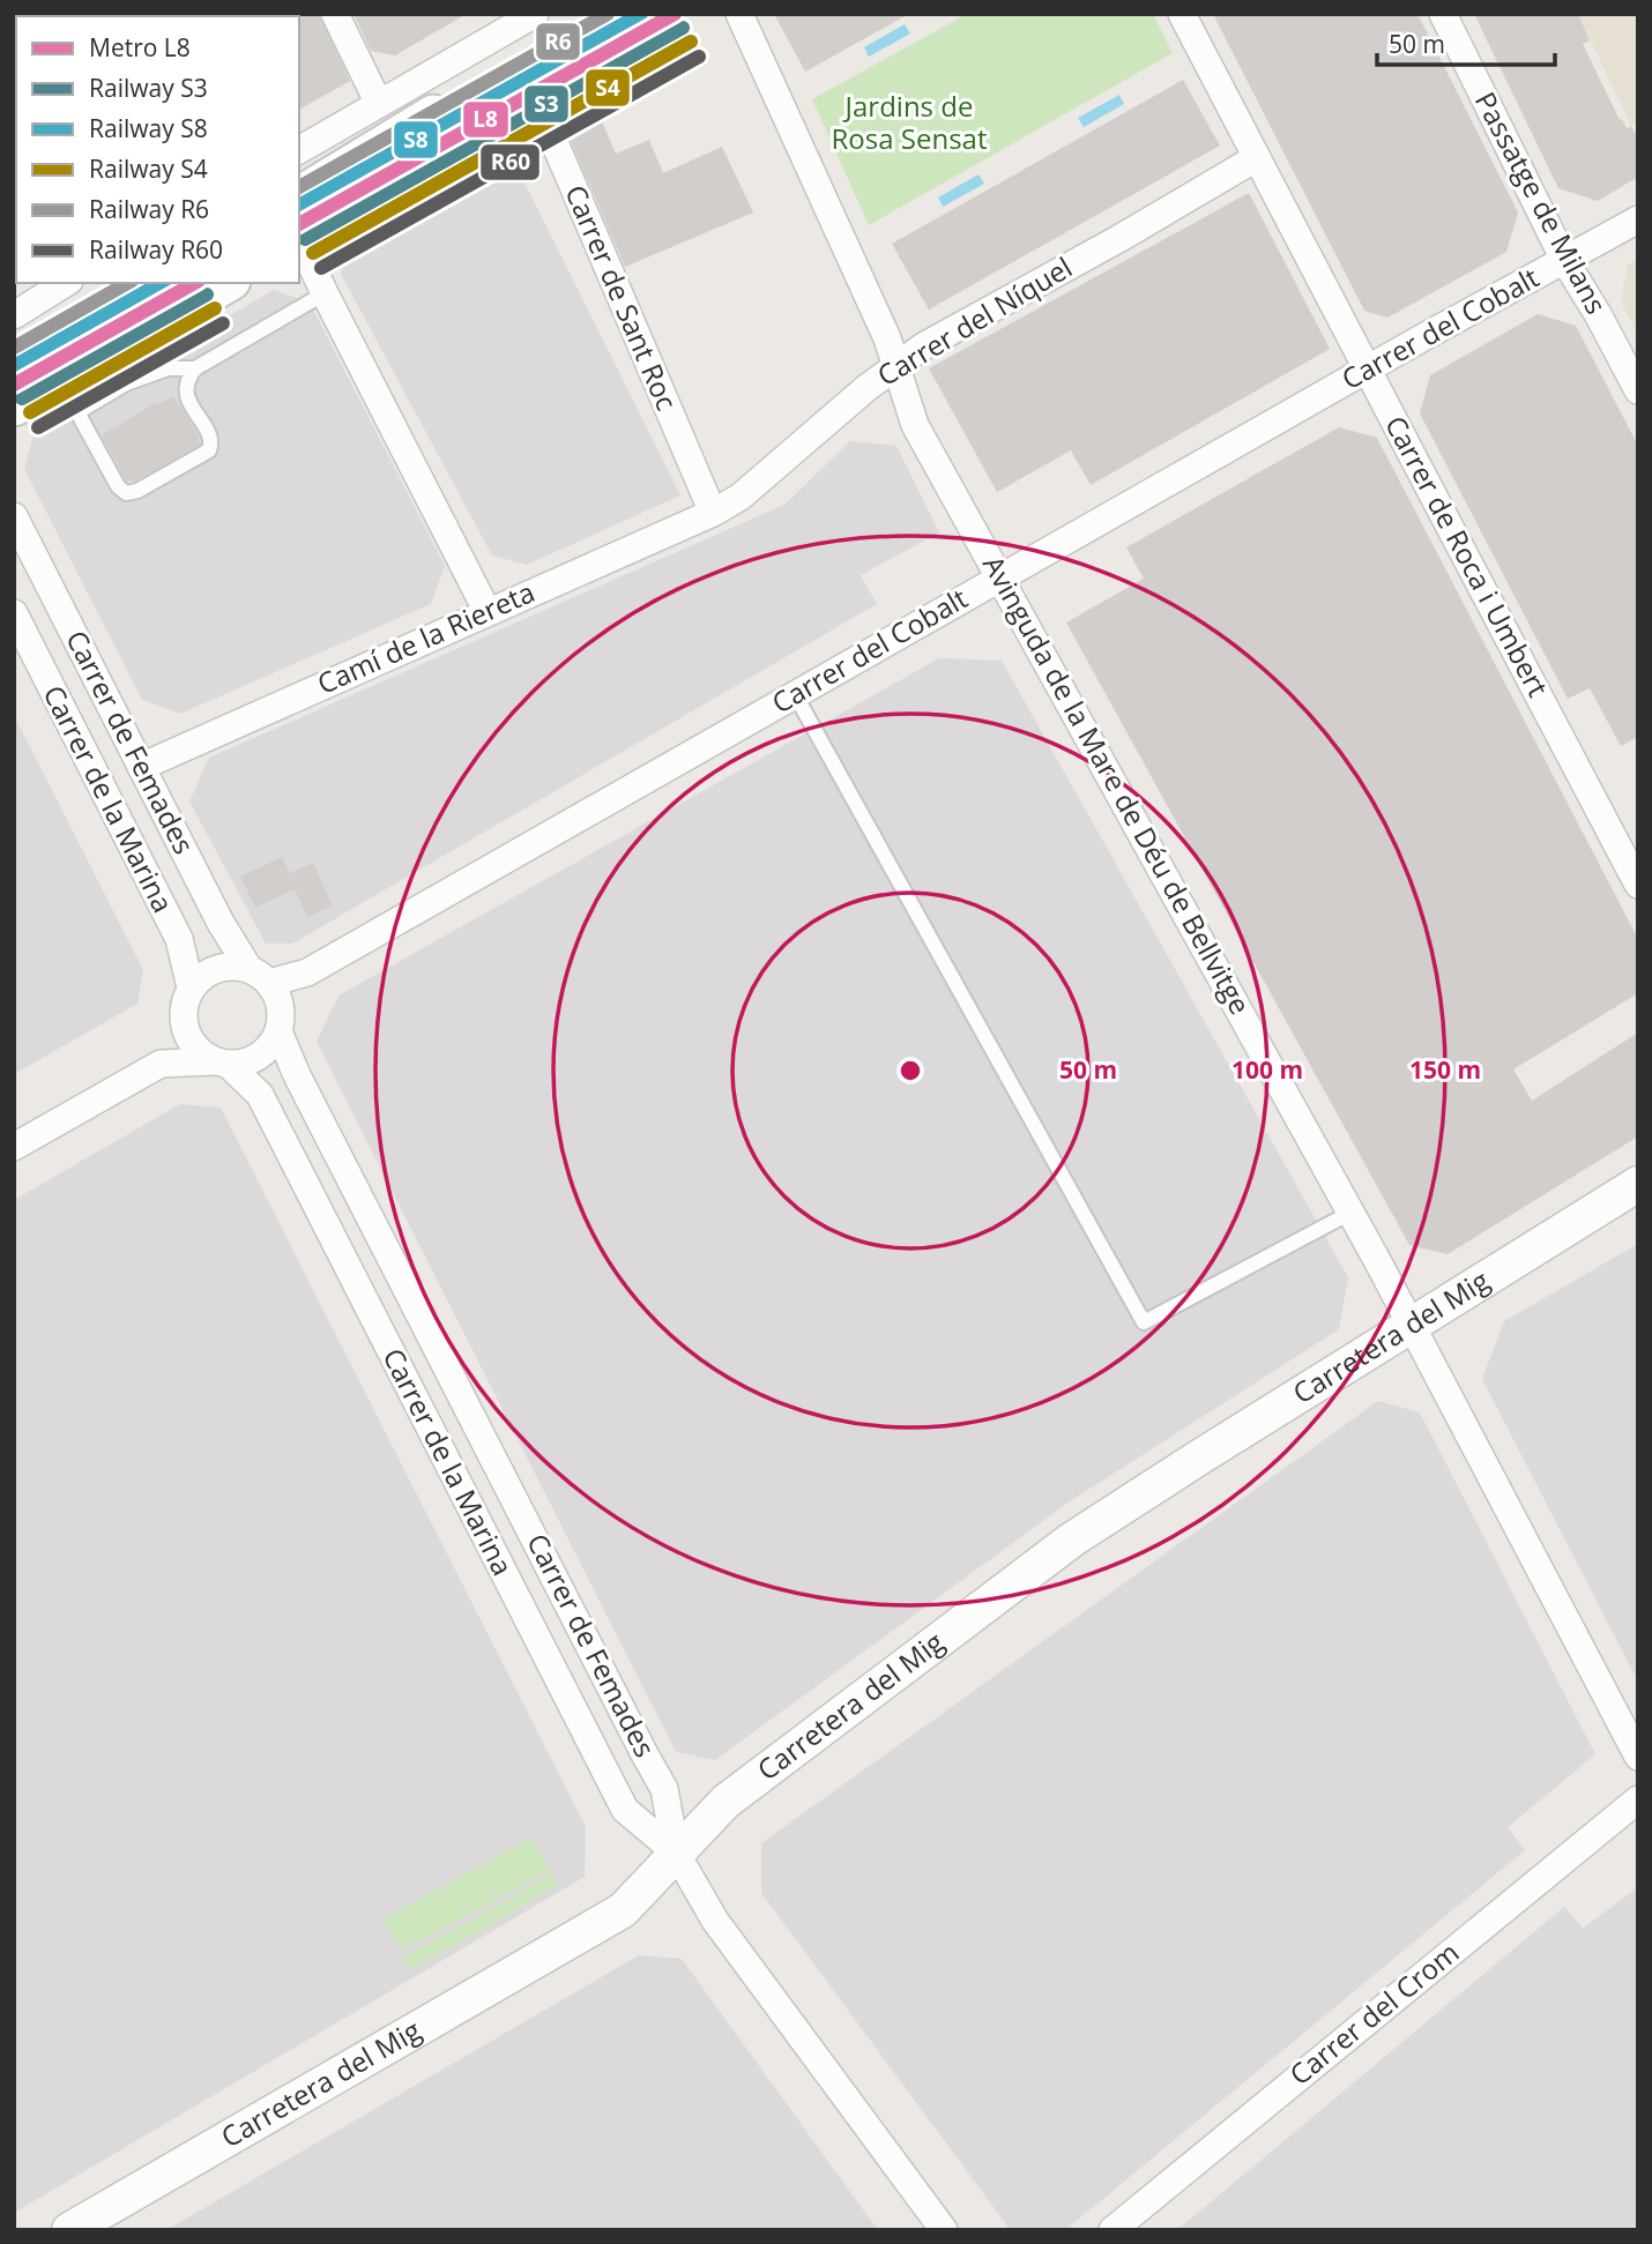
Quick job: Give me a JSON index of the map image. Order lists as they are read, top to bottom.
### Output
{
  "streets": {
    "street": [
      "Passatge de Milans",
      "Carrer de Sant Roc",
      "Carrer del Níquel",
      "Carrer del Cobalt",
      "Carrer de Roca i Umbert",
      "Camí de la Riereta",
      "Carrer de Femades",
      "Avinguda de la Mare de Déu de Bellvitge",
      "Carrer de la Marina",
      "Carretera del Mig",
      "Carrer del Crom"
    ]
  },
  "crossings": [
    ["Passatge de Milans", "Carrer del Cobalt"],
    ["Carrer de Sant Roc", "Carrer del Níquel"],
    ["Carrer de Sant Roc", "Camí de la Riereta"],
    ["Carrer del Níquel", "Carrer de Roca i Umbert"],
    ["Carrer del Níquel", "Camí de la Riereta"],
    ["Carrer del Níquel", "Avinguda de la Mare de Déu de Bellvitge"],
    ["Carrer del Cobalt", "Carrer de Roca i Umbert"],
    ["Carrer del Cobalt", "Carrer de Femades"],
    ["Carrer del Cobalt", "Avinguda de la Mare de Déu de Bellvitge"],
    ["Carrer del Cobalt", "Carrer de la Marina"],
    ["Camí de la Riereta", "Carrer de Femades"],
    ["Carrer de Femades", "Carrer de la Marina"],
    ["Carrer de Femades", "Carretera del Mig"],
    ["Avinguda de la Mare de Déu de Bellvitge", "Carretera del Mig"],
    ["Carrer de la Marina", "Carretera del Mig"]
  ],
  "parks": ["Jardins de Rosa Sensat"],
  "lines": [
    "metro line L8",
    "rail line S8",
    "rail line R6",
    "rail line S3",
    "rail line S4",
    "rail line R60"
  ],
  "legend": [
    "Metro L8",
    "Railway S3",
    "Railway S8",
    "Railway S4",
    "Railway R6",
    "Railway R60"
  ],
  "scale_bar": "50 m",
  "rings": ["50 m", "100 m", "150 m"]
}
